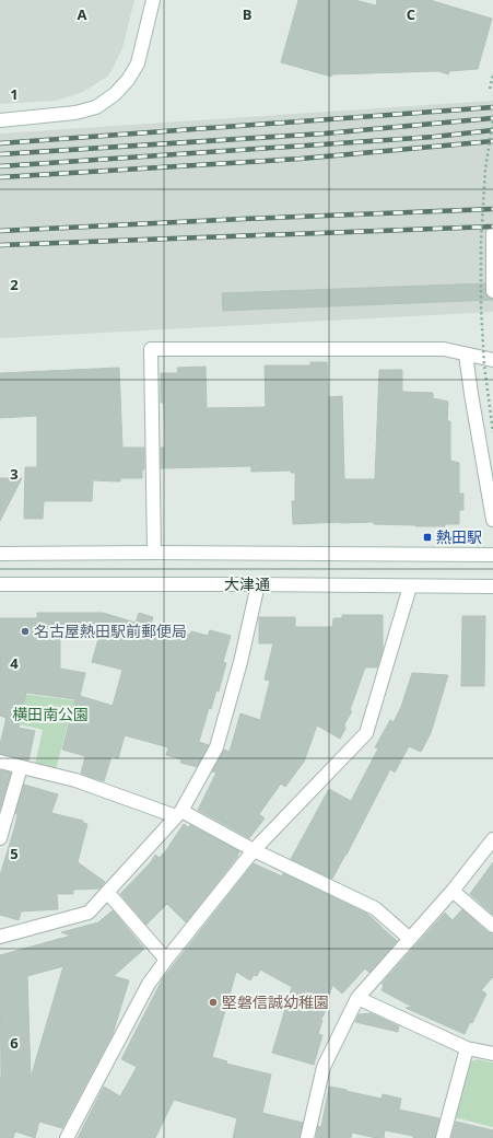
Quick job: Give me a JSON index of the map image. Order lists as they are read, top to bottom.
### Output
{
  "streets": {
    "street": ["大津通"]
  },
  "parks": ["横田南公園"],
  "places": {
    "transit": ["熱田駅"],
    "other": ["名古屋熱田駅前郵便局", "堅磐信誠幼稚園"]
  },
  "grid": {
    "columns": ["A", "B", "C"],
    "rows": [
      "1",
      "2",
      "3",
      "4",
      "5",
      "6"
    ]
  }
}
